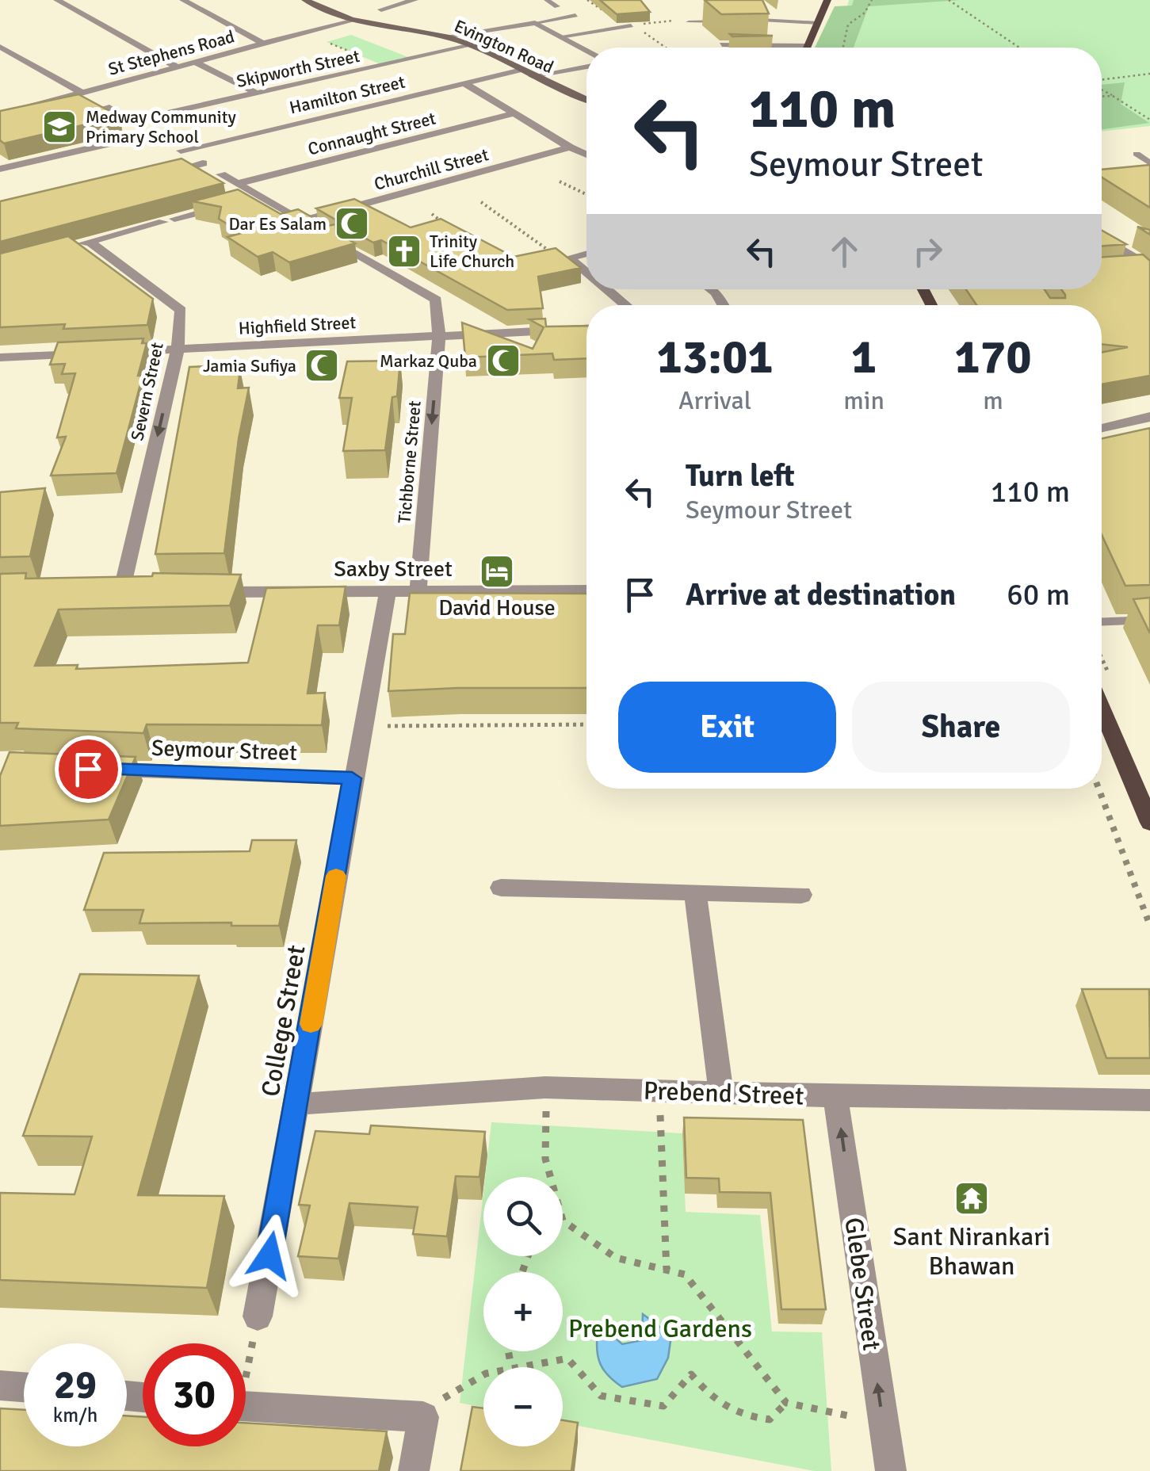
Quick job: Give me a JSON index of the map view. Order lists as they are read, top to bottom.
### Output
{
  "streets": {
    "street": [
      "Evington Road",
      "St Stephens Road",
      "Skipworth Street",
      "Hamilton Street",
      "Connaught Street",
      "Churchill Street",
      "Highfield Street",
      "Severn Street",
      "Tichborne Street",
      "Saxby Street",
      "Seymour Street",
      "College Street",
      "Prebend Street",
      "Glebe Street"
    ]
  },
  "crossings": [
    ["Evington Road", "St Stephens Road"],
    ["Evington Road", "Skipworth Street"],
    ["Evington Road", "Hamilton Street"],
    ["Highfield Street", "Severn Street"],
    ["Highfield Street", "Tichborne Street"],
    ["Tichborne Street", "Saxby Street"],
    ["Saxby Street", "College Street"],
    ["Seymour Street", "College Street"],
    ["College Street", "Prebend Street"],
    ["Prebend Street", "Glebe Street"]
  ],
  "one_way": ["Severn Street", "Tichborne Street", "Glebe Street"],
  "parks": ["Prebend Gardens"],
  "places": {
    "school or university": ["Medway Community Primary School"],
    "mosque": ["Dar Es Salam", "Markaz Quba", "Jamia Sufiya"],
    "church": ["Trinity Life Church"],
    "hotel": ["David House"],
    "temple": ["Sant Nirankari Bhawan"]
  },
  "page": {
    "turn": ["110 m", "Seymour Street"],
    "eta": [
      "13:01",
      "Arrival",
      "1",
      "min",
      "170",
      "m"
    ],
    "list": [
      {
        "name": "Turn left",
        "note": "Seymour Street",
        "value": "110 m"
      },
      {
        "name": "Arrive at destination",
        "value": "60 m"
      }
    ],
    "buttons": ["Exit", "Share"],
    "map_buttons": ["+", "−"],
    "speed": "29 km/h",
    "limit": "30"
  }
}
